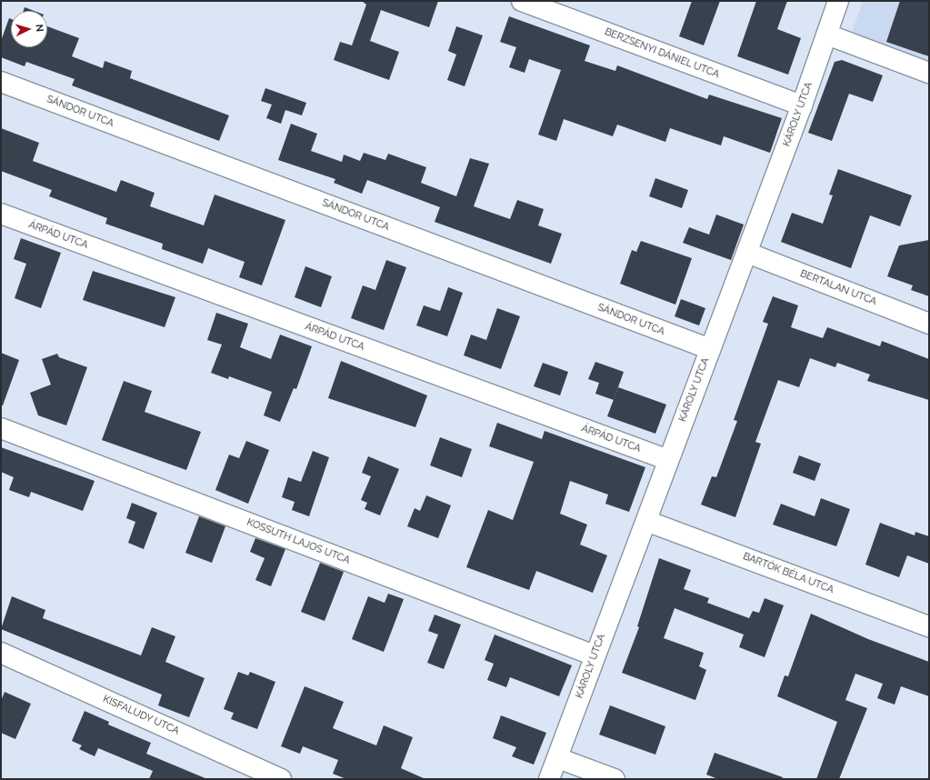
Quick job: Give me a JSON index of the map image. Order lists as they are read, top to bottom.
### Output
{
  "streets": {
    "street": [
      "BERZSENYI DÁNIEL UTCA",
      "SÁNDOR UTCA",
      "KÁROLY UTCA",
      "ÁRPÁD UTCA",
      "BERTALAN UTCA",
      "KOSSUTH LAJOS UTCA",
      "BARTÓK BÉLA UTCA",
      "KISFALUDY UTCA"
    ]
  },
  "crossings": [
    ["BERZSENYI DÁNIEL UTCA", "KÁROLY UTCA"],
    ["SÁNDOR UTCA", "KÁROLY UTCA"],
    ["KÁROLY UTCA", "ÁRPÁD UTCA"],
    ["KÁROLY UTCA", "BERTALAN UTCA"],
    ["KÁROLY UTCA", "KOSSUTH LAJOS UTCA"],
    ["KÁROLY UTCA", "BARTÓK BÉLA UTCA"]
  ],
  "north": "right"
}
